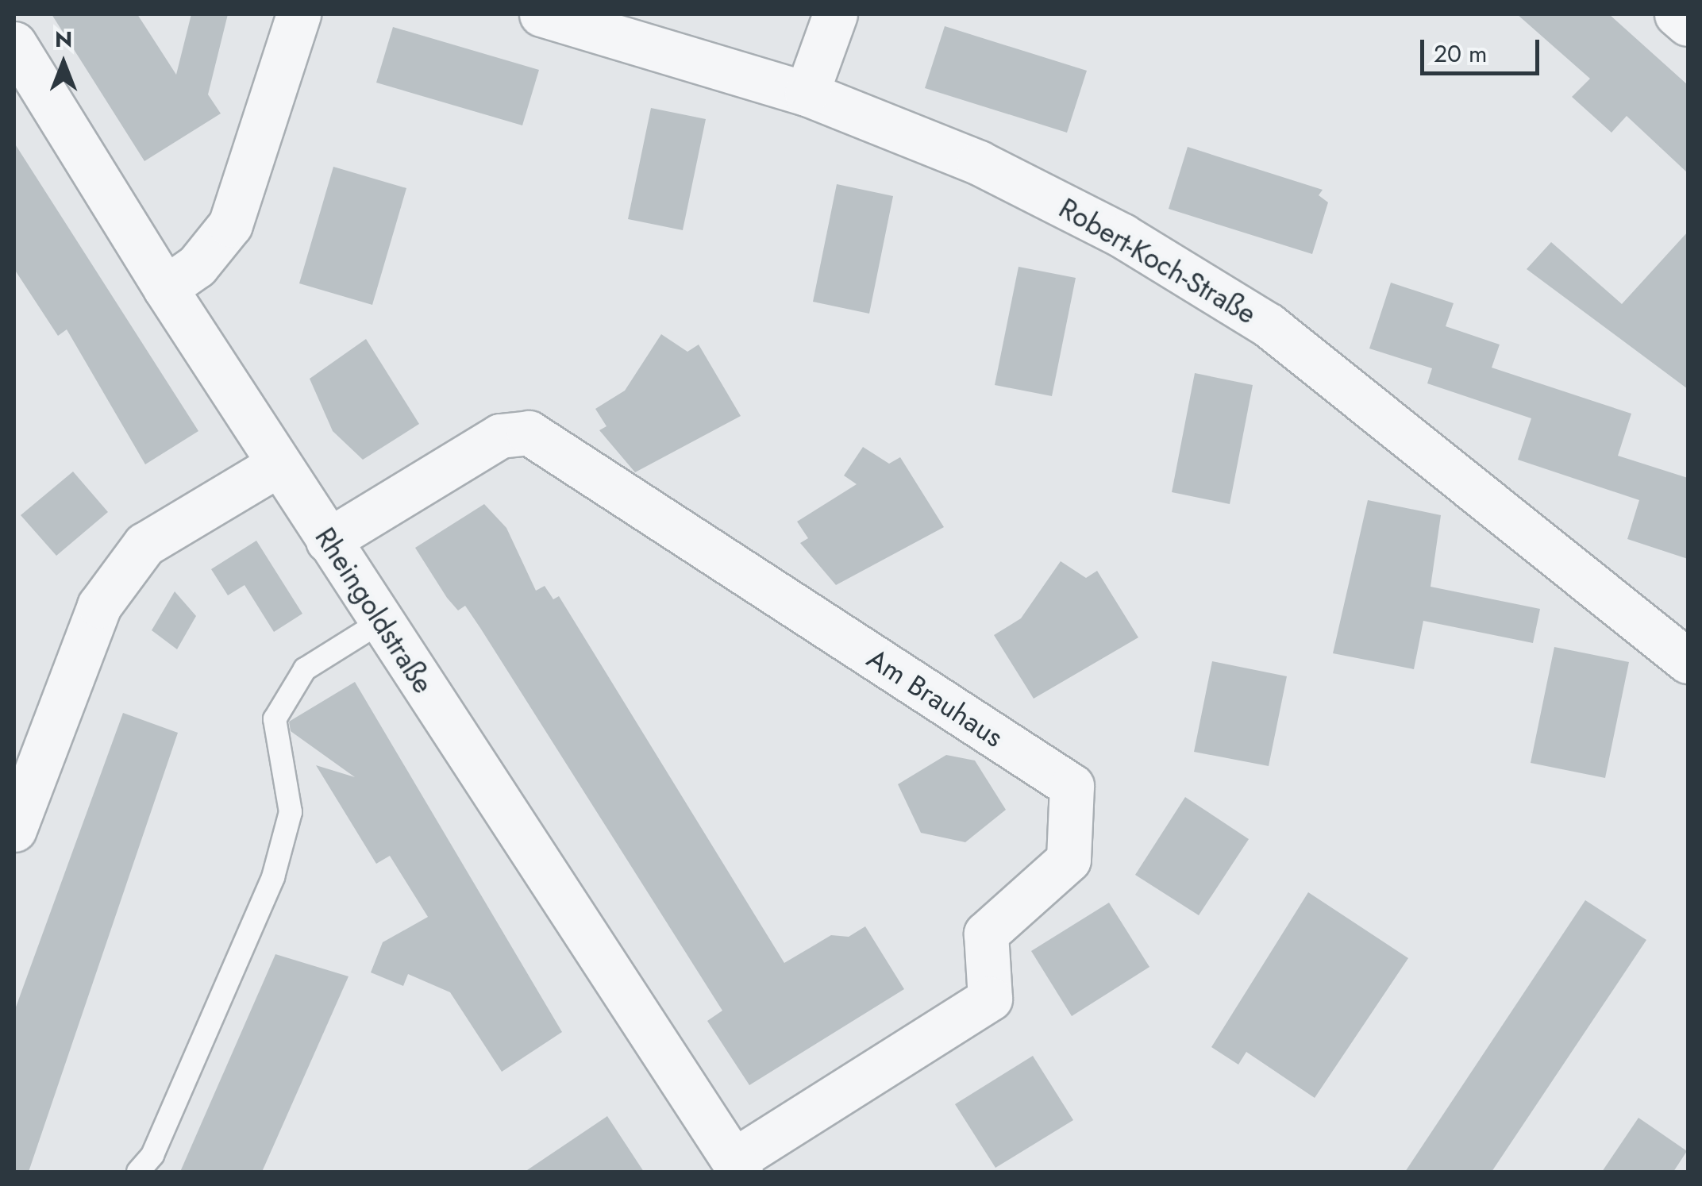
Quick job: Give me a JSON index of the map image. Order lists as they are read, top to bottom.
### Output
{
  "streets": {
    "street": ["Robert-Koch-Straße", "Rheingoldstraße", "Am Brauhaus"]
  },
  "crossings": [
    ["Rheingoldstraße", "Am Brauhaus"]
  ],
  "scale_bar": "20 m",
  "north": "top"
}
